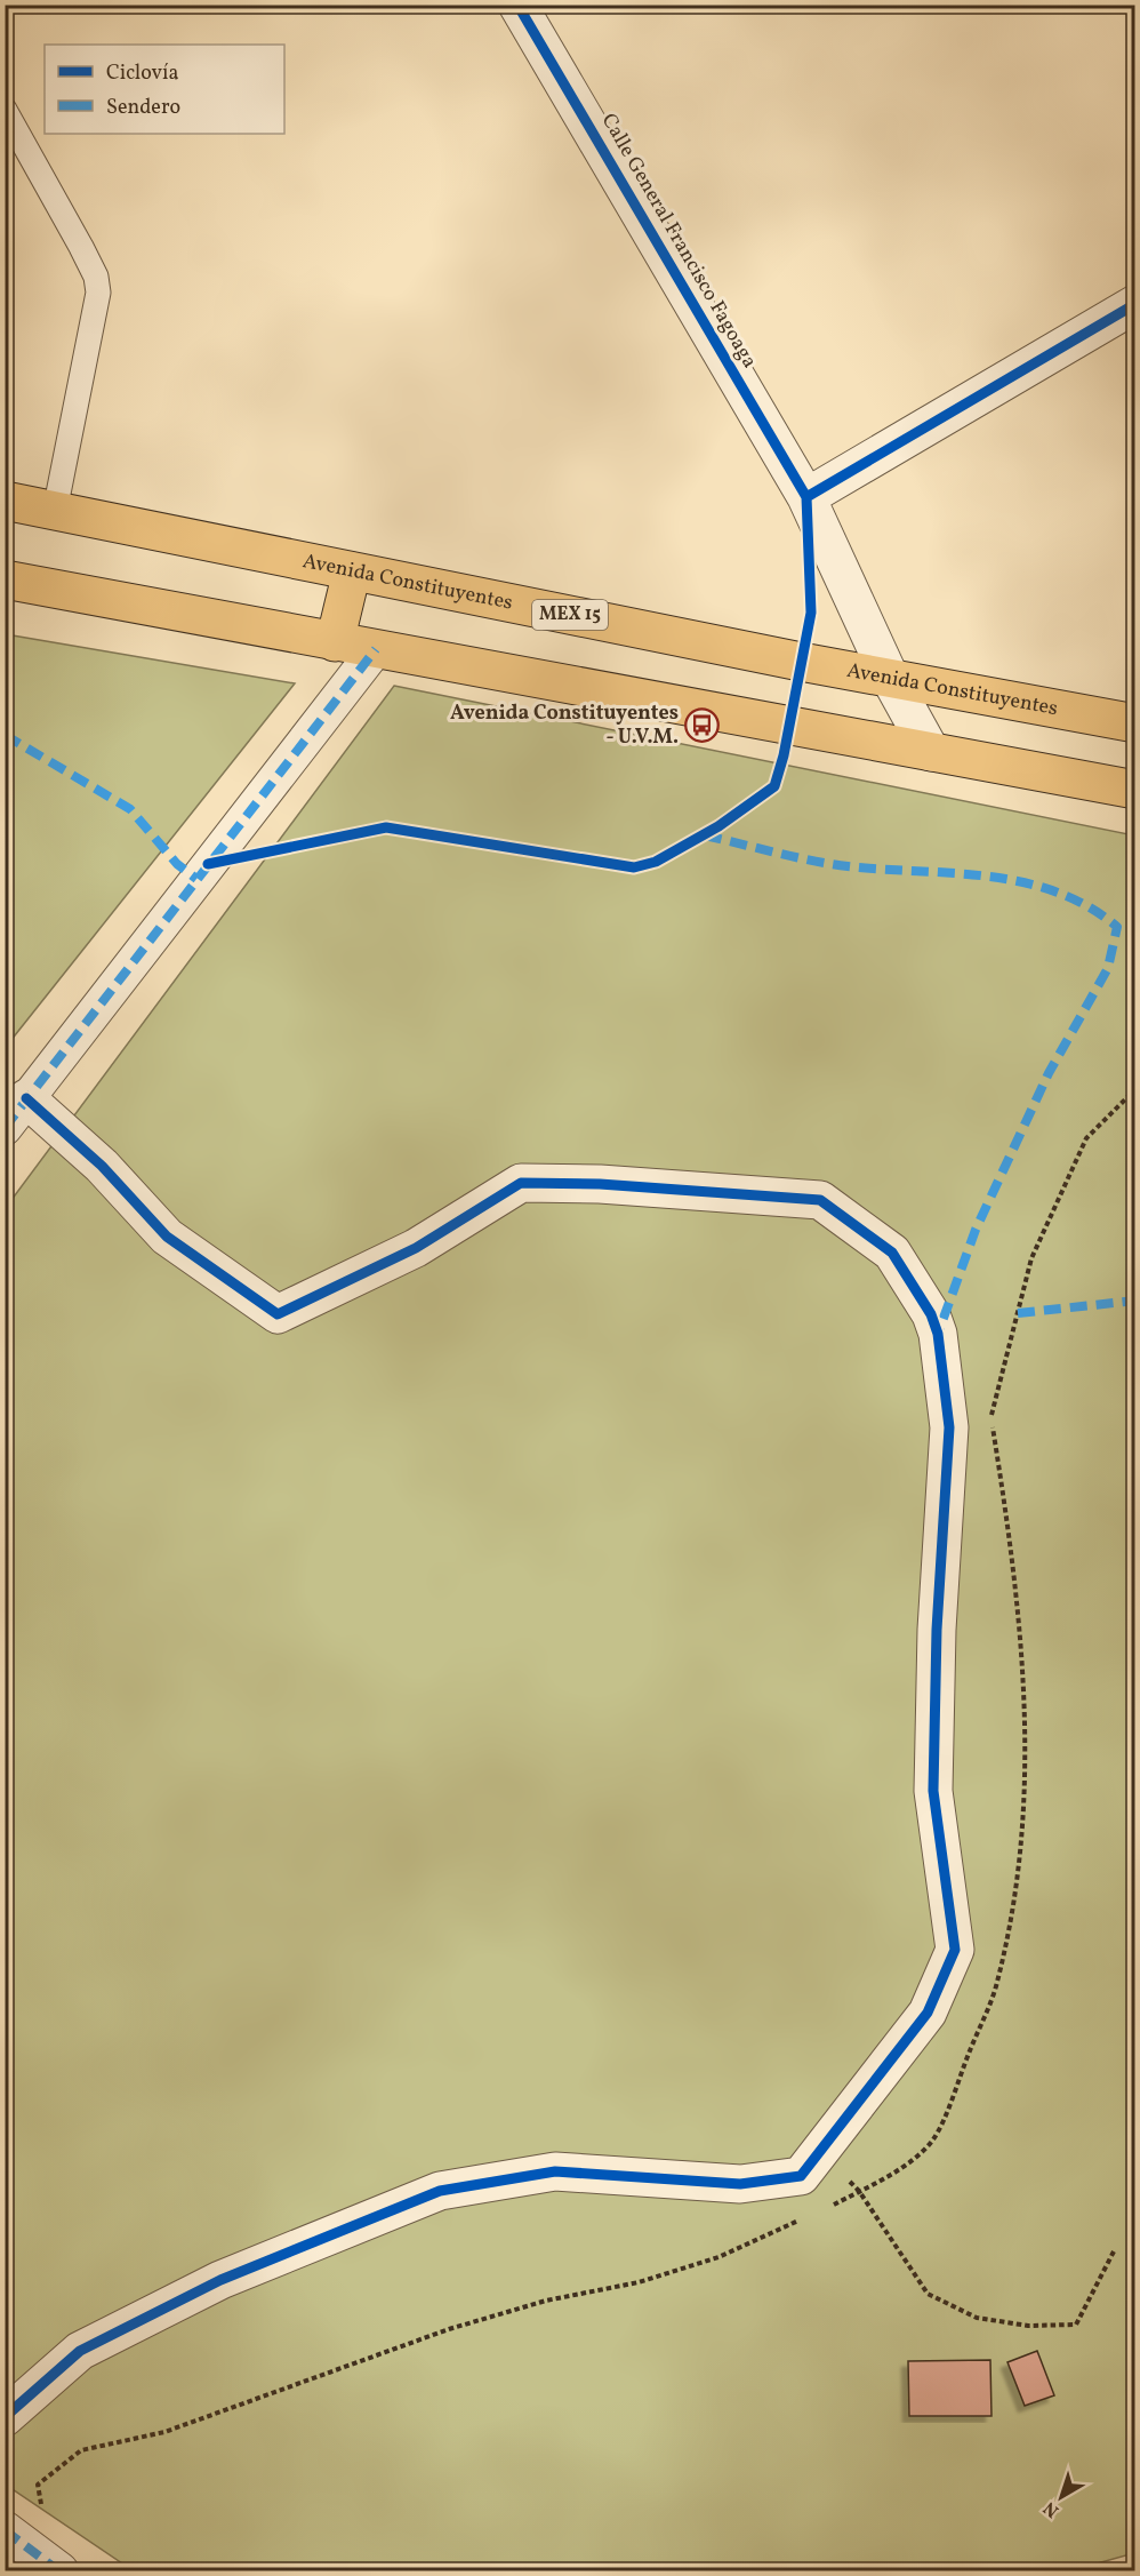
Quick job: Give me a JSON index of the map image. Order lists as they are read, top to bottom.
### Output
{
  "streets": {
    "main road": ["Avenida Constituyentes", "MEX 15"],
    "street": ["Calle General Francisco Fagoaga"]
  },
  "crossings": [
    ["Calle General Francisco Fagoaga", "Avenida Constituyentes"]
  ],
  "places": {
    "bus stop": ["Avenida Constituyentes - U.V.M."]
  },
  "legend": ["Ciclovía", "Sendero"],
  "north": "bottom left"
}
